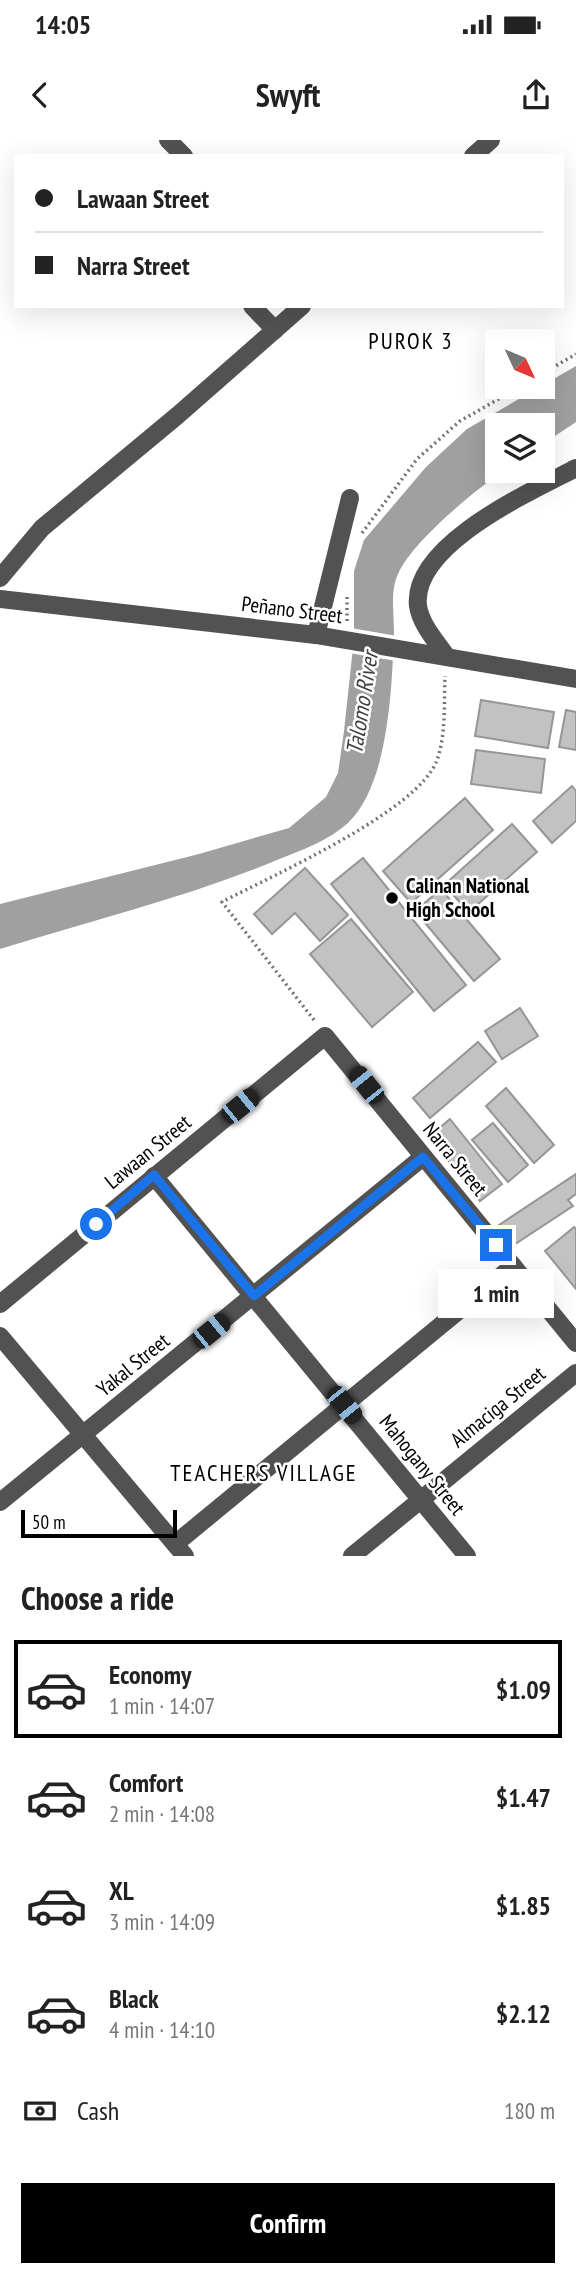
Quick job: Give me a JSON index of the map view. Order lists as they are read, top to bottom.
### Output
{
  "streets": {
    "street": [
      "Peñano Street",
      "Lawaan Street",
      "Narra Street",
      "Yakal Street",
      "Almaciga Street",
      "Mahogany Street"
    ]
  },
  "crossings": [
    ["Lawaan Street", "Narra Street"],
    ["Lawaan Street", "Mahogany Street"],
    ["Narra Street", "Yakal Street"],
    ["Yakal Street", "Mahogany Street"],
    ["Almaciga Street", "Mahogany Street"]
  ],
  "districts": ["PUROK 3", "TEACHERS VILLAGE"],
  "water": ["Talomo River"],
  "places": ["Calinan National High School"],
  "scale_bar": "50 m",
  "north": "bottom right",
  "page": {
    "status": "14:05",
    "header": "Swyft",
    "banner": ["Lawaan Street", "Narra Street"],
    "bubble": "1 min",
    "scale": "50 m",
    "heading": "Choose a ride",
    "list": [
      {
        "name": "Economy",
        "note": "1 min · 14:07",
        "value": "$1.09"
      },
      {
        "name": "Comfort",
        "note": "2 min · 14:08",
        "value": "$1.47"
      },
      {
        "name": "XL",
        "note": "3 min · 14:09",
        "value": "$1.85"
      },
      {
        "name": "Black",
        "note": "4 min · 14:10",
        "value": "$2.12"
      }
    ],
    "pay": ["Cash", "180 m"],
    "buttons": "Confirm"
  }
}
